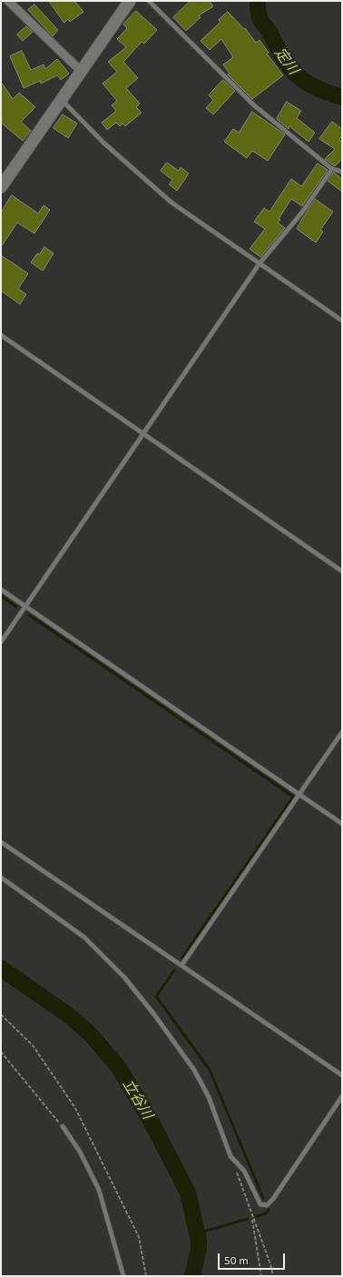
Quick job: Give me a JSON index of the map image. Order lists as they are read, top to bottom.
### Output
{
  "water": ["定川", "立谷川"],
  "scale_bar": "50 m"
}
